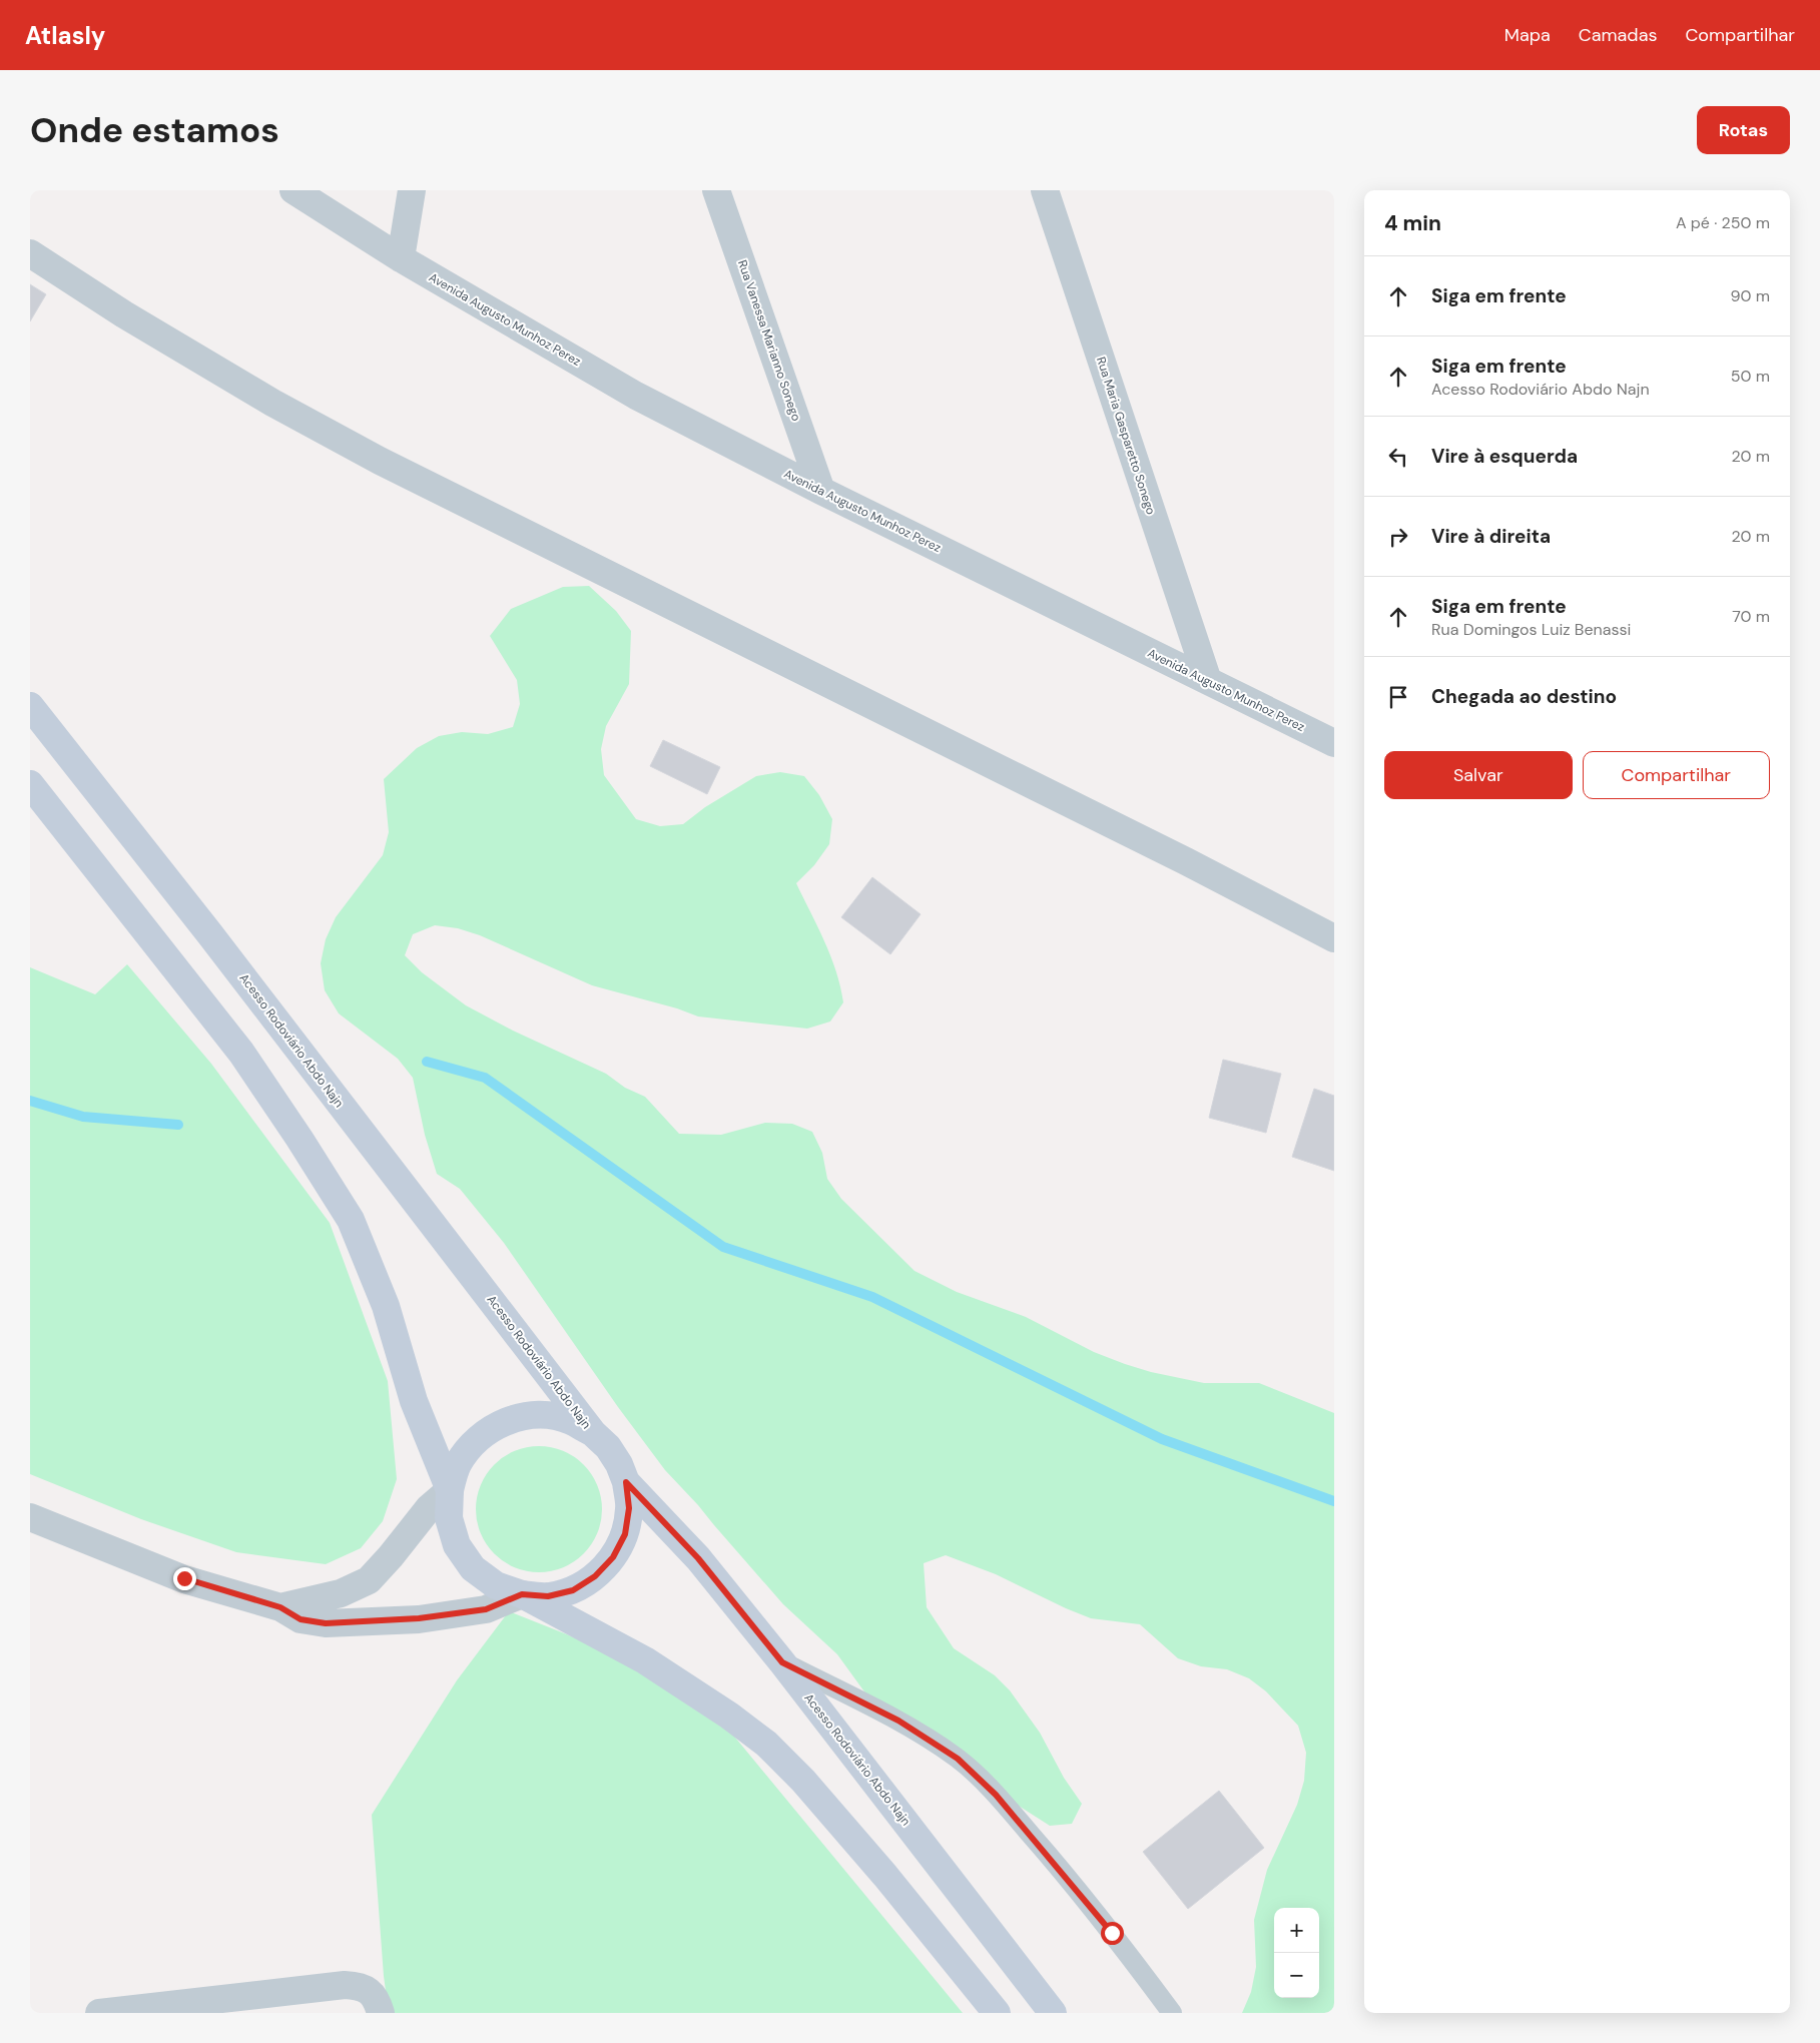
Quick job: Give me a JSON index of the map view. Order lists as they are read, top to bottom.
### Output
{
  "streets": {
    "main road": ["Acesso Rodoviário Abdo Najn"],
    "street": ["Avenida Augusto Munhoz Perez", "Rua Vanessa Marianno Sonego", "Rua Maria Gasparetto Sonego"]
  },
  "crossings": [
    ["Avenida Augusto Munhoz Perez", "Rua Vanessa Marianno Sonego"],
    ["Avenida Augusto Munhoz Perez", "Rua Maria Gasparetto Sonego"]
  ],
  "page": {
    "header": "Atlasly",
    "nav": ["Mapa", "Camadas", "Compartilhar"],
    "buttons": [
      "Rotas",
      ["Salvar", "Compartilhar"]
    ],
    "title": "Onde estamos",
    "heading": ["4 min", "A pé · 250 m"],
    "list": [
      ["Siga em frente", "90 m"],
      ["Siga em frente", "Acesso Rodoviário Abdo Najn", "50 m"],
      ["Vire à esquerda", "20 m"],
      ["Vire à direita", "20 m"],
      ["Siga em frente", "Rua Domingos Luiz Benassi", "70 m"],
      "Chegada ao destino"
    ],
    "map_buttons": ["+", "−"]
  }
}
